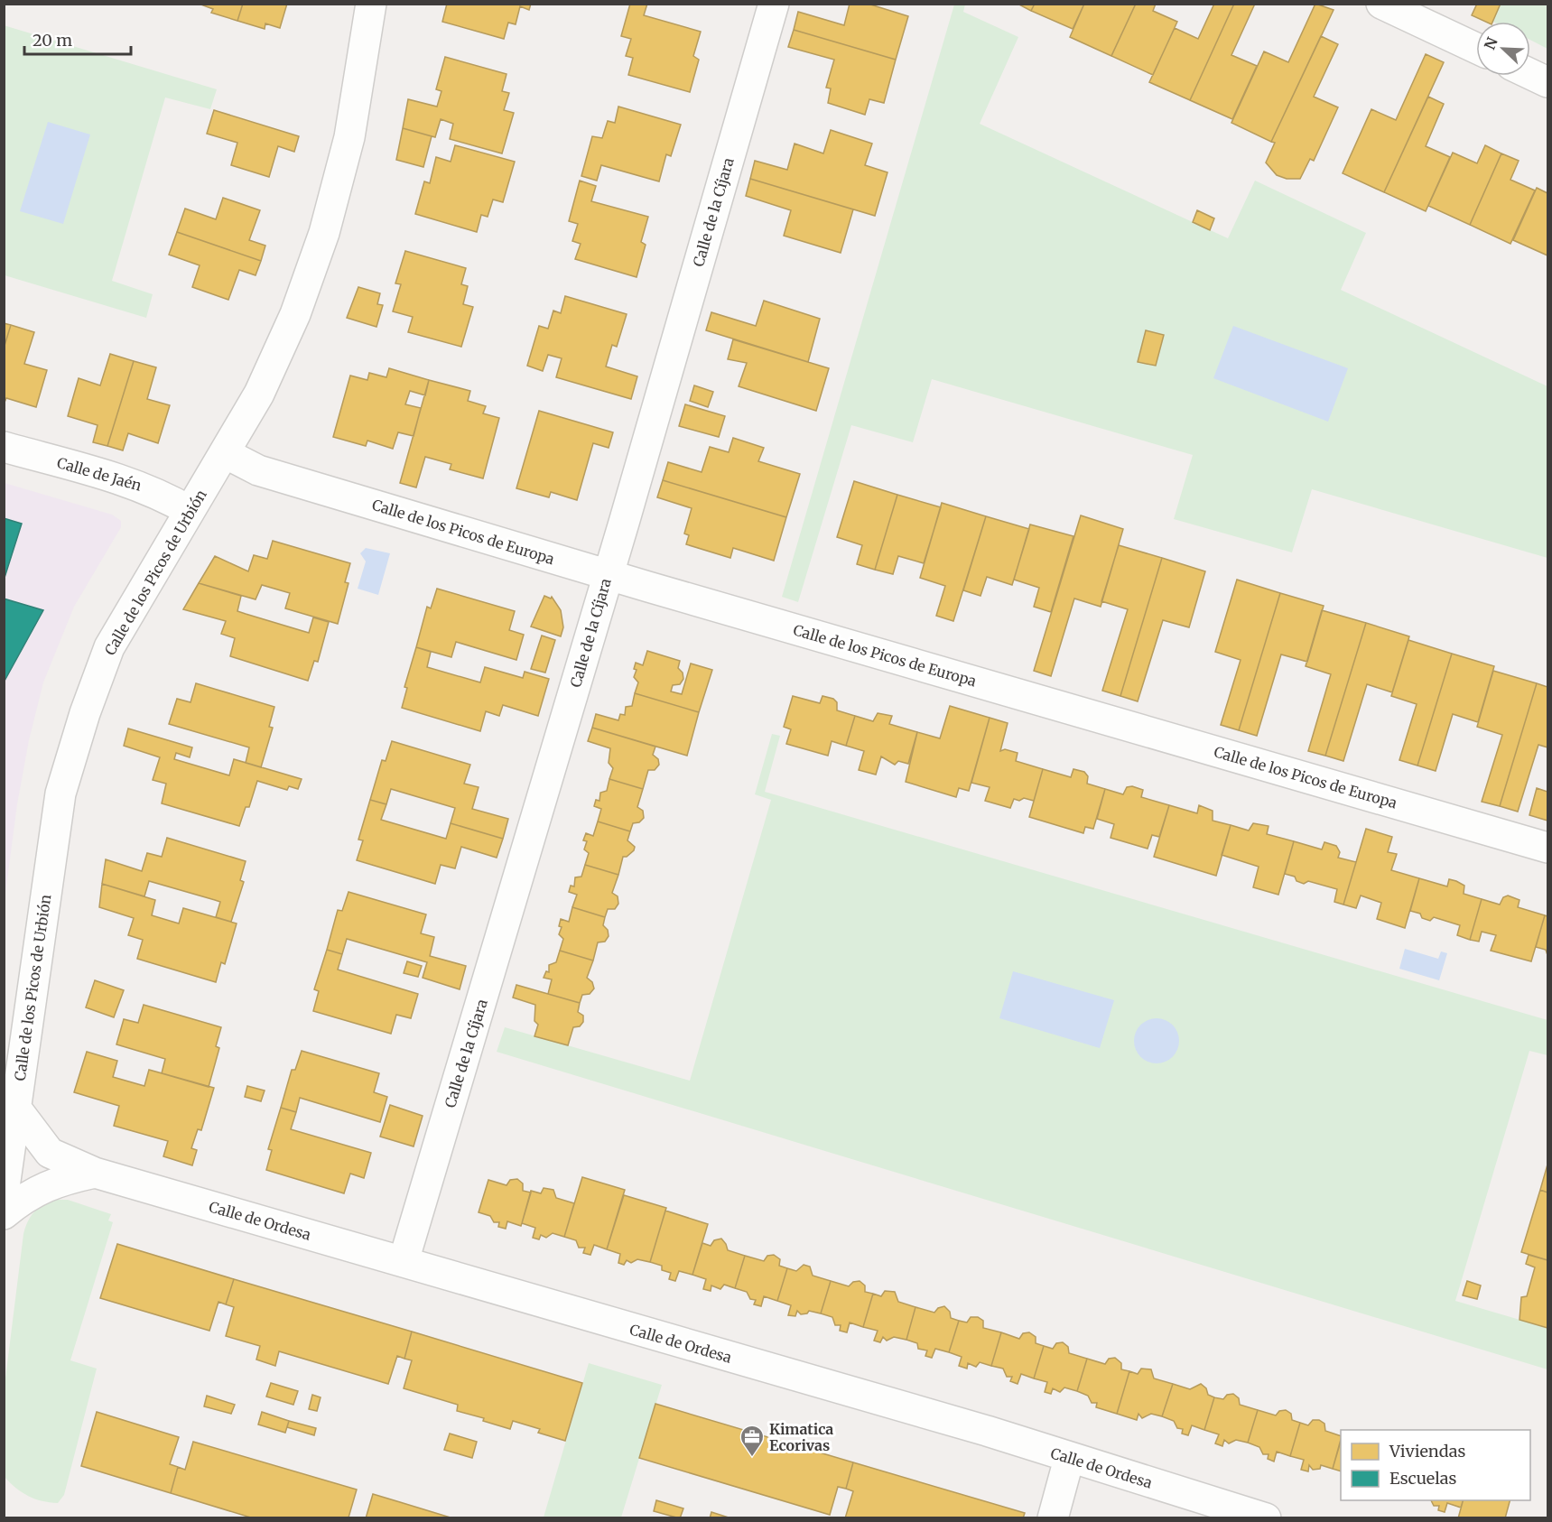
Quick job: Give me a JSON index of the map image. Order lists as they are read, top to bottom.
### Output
{
  "streets": {
    "street": [
      "Calle de la Cíjara",
      "Calle de Jaén",
      "Calle de los Picos de Europa",
      "Calle de los Picos de Urbión",
      "Calle de Ordesa"
    ]
  },
  "crossings": [
    ["Calle de la Cíjara", "Calle de los Picos de Europa"],
    ["Calle de la Cíjara", "Calle de Ordesa"],
    ["Calle de Jaén", "Calle de los Picos de Urbión"],
    ["Calle de los Picos de Europa", "Calle de los Picos de Urbión"],
    ["Calle de los Picos de Urbión", "Calle de Ordesa"]
  ],
  "places": {
    "office": ["Kimatica Ecorivas"]
  },
  "legend": ["Viviendas", "Escuelas"],
  "scale_bar": "20 m",
  "north": "top left"
}
